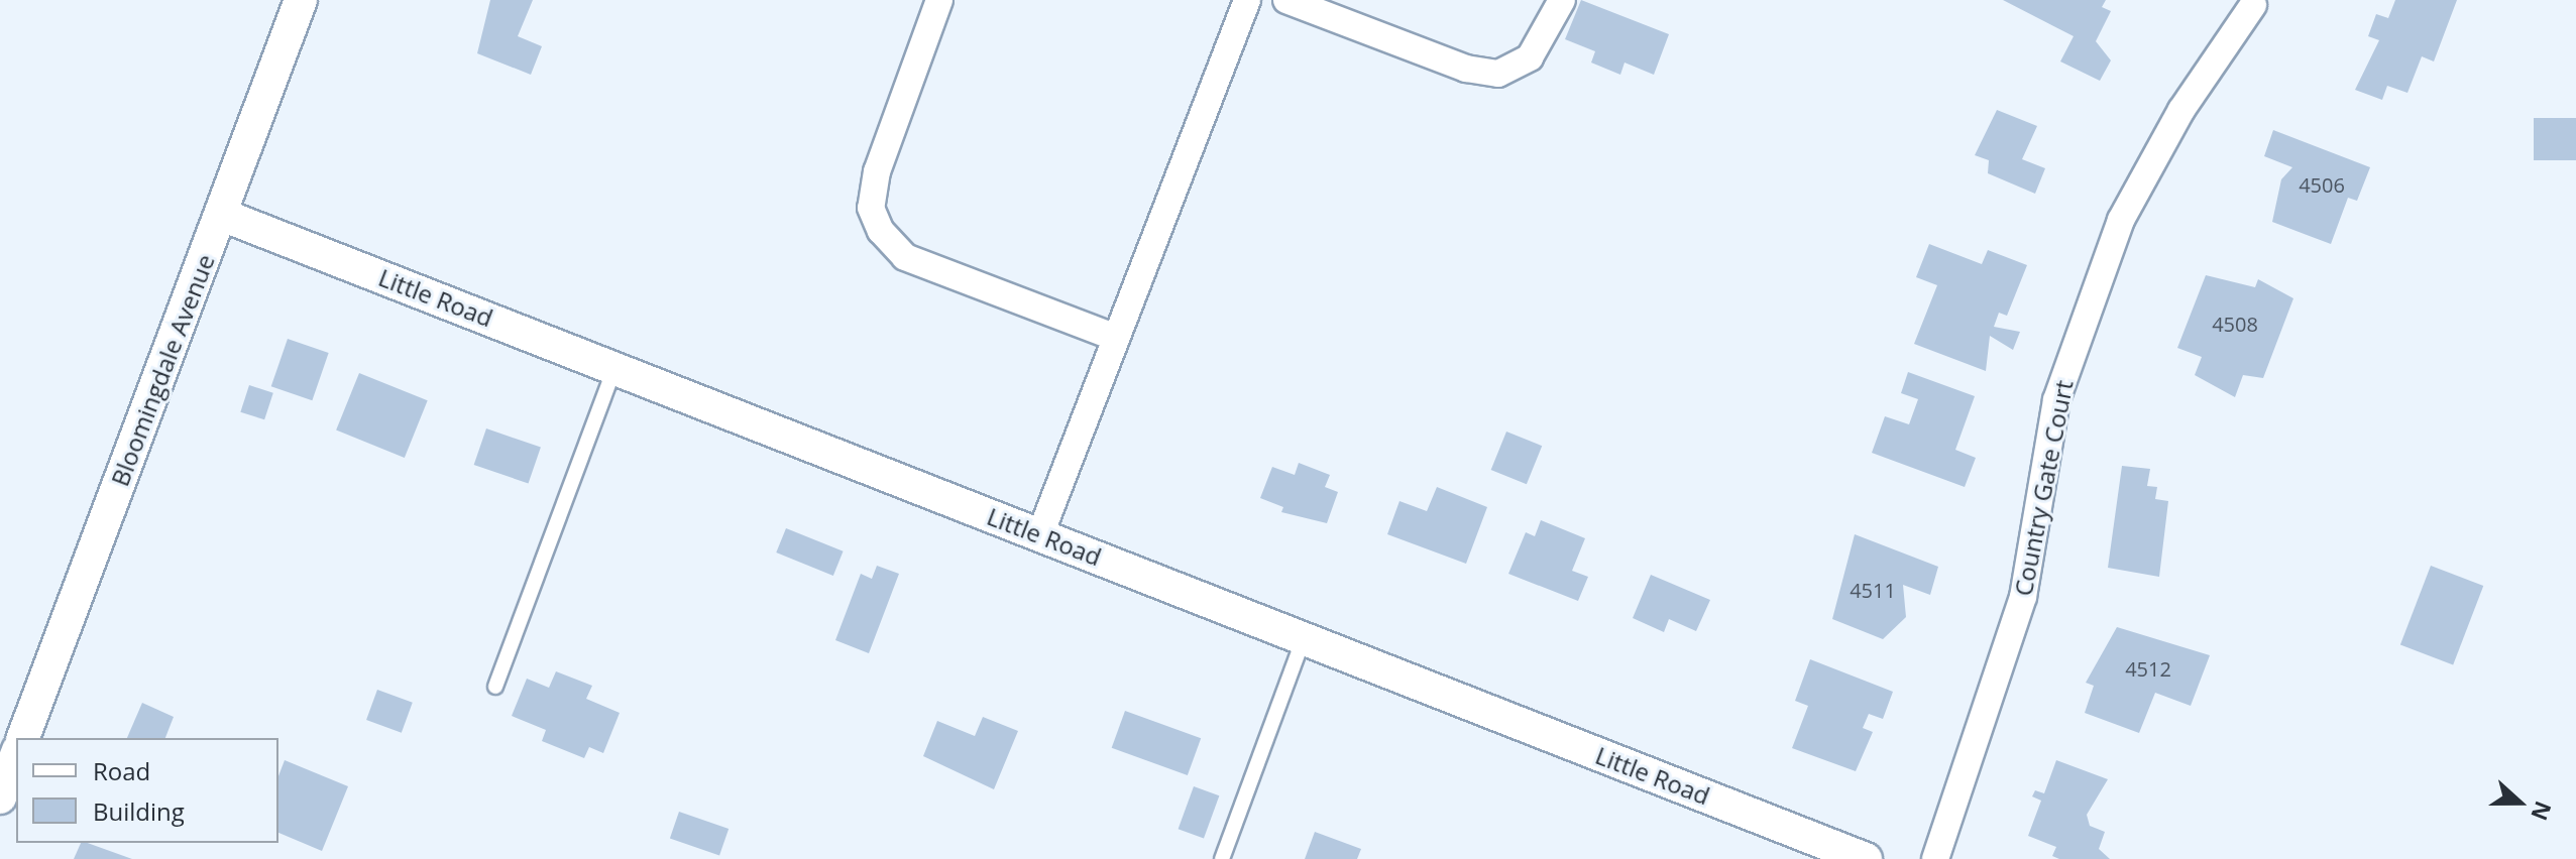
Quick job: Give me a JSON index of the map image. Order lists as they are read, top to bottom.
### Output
{
  "streets": {
    "street": ["Little Road", "Bloomingdale Avenue", "Country Gate Court"]
  },
  "crossings": [
    ["Little Road", "Bloomingdale Avenue"]
  ],
  "house_numbers": [
    "4506",
    "4508",
    "4511",
    "4512"
  ],
  "legend": ["Road", "Building"],
  "north": "right"
}
